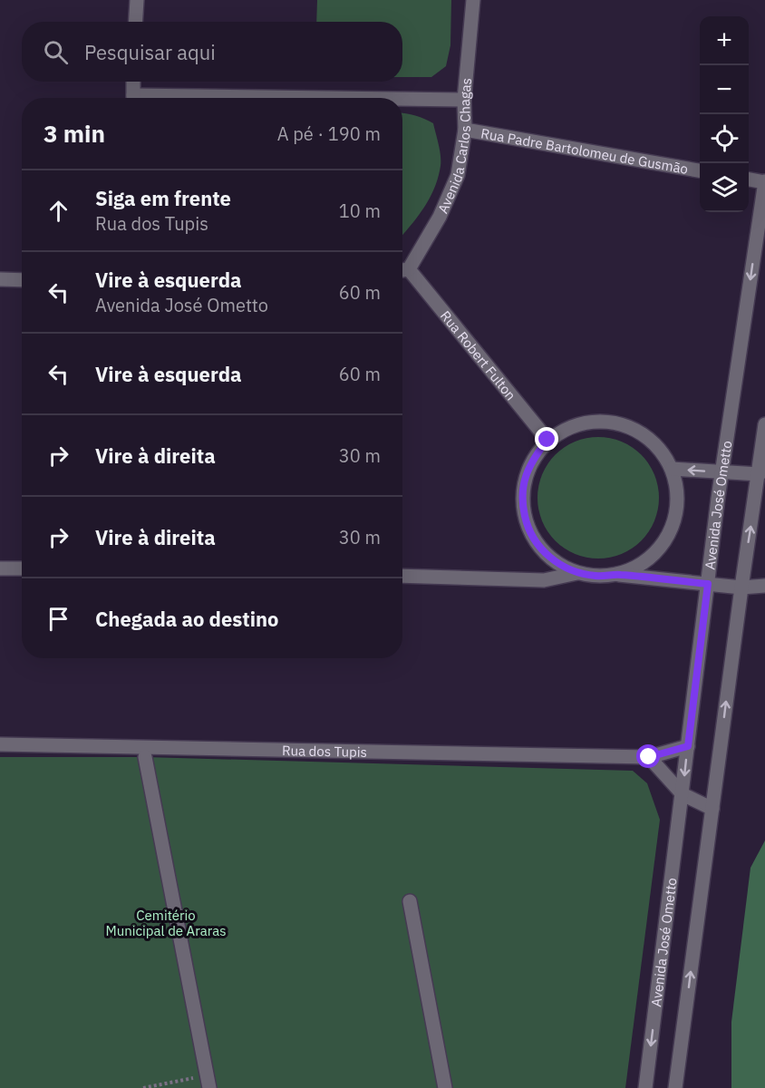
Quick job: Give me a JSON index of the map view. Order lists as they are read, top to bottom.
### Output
{
  "streets": {
    "street": [
      "Avenida Carlos Chagas",
      "Rua Padre Bartolomeu de Gusmão",
      "Rua Robert Fulton",
      "Avenida José Ometto",
      "Rua dos Tupis"
    ]
  },
  "crossings": [
    ["Avenida Carlos Chagas", "Rua Padre Bartolomeu de Gusmão"],
    ["Avenida Carlos Chagas", "Rua Robert Fulton"],
    ["Avenida José Ometto", "Rua dos Tupis"]
  ],
  "parks": ["Cemitério Municipal de Araras"],
  "page": {
    "map_buttons": ["+", "−"],
    "search": "Pesquisar aqui",
    "heading": ["3 min", "A pé · 190 m"],
    "list": [
      ["Siga em frente", "Rua dos Tupis", "10 m"],
      ["Vire à esquerda", "Avenida José Ometto", "60 m"],
      ["Vire à esquerda", "60 m"],
      ["Vire à direita", "30 m"],
      ["Vire à direita", "30 m"],
      "Chegada ao destino"
    ]
  }
}
